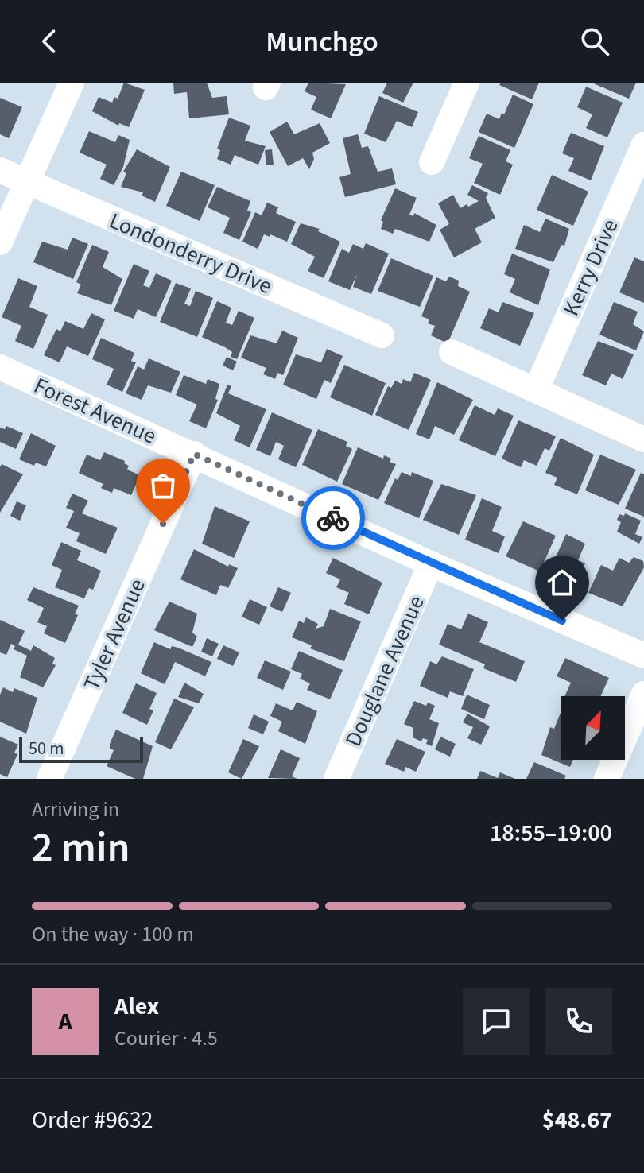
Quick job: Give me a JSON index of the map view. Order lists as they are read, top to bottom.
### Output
{
  "streets": {
    "street": [
      "Londonderry Drive",
      "Kerry Drive",
      "Forest Avenue",
      "Tyler Avenue",
      "Douglane Avenue"
    ]
  },
  "crossings": [
    ["Forest Avenue", "Tyler Avenue"],
    ["Forest Avenue", "Douglane Avenue"]
  ],
  "scale_bar": "50 m",
  "north": "top right",
  "page": {
    "header": "Munchgo",
    "scale": "50 m",
    "heading": ["2 min", "Arriving in", "18:55–19:00"],
    "panel": [
      "Alex",
      "Courier · 4.5",
      "Order #9632",
      "$48.67"
    ],
    "bar": "On the way · 100 m",
    "round": "A"
  }
}
